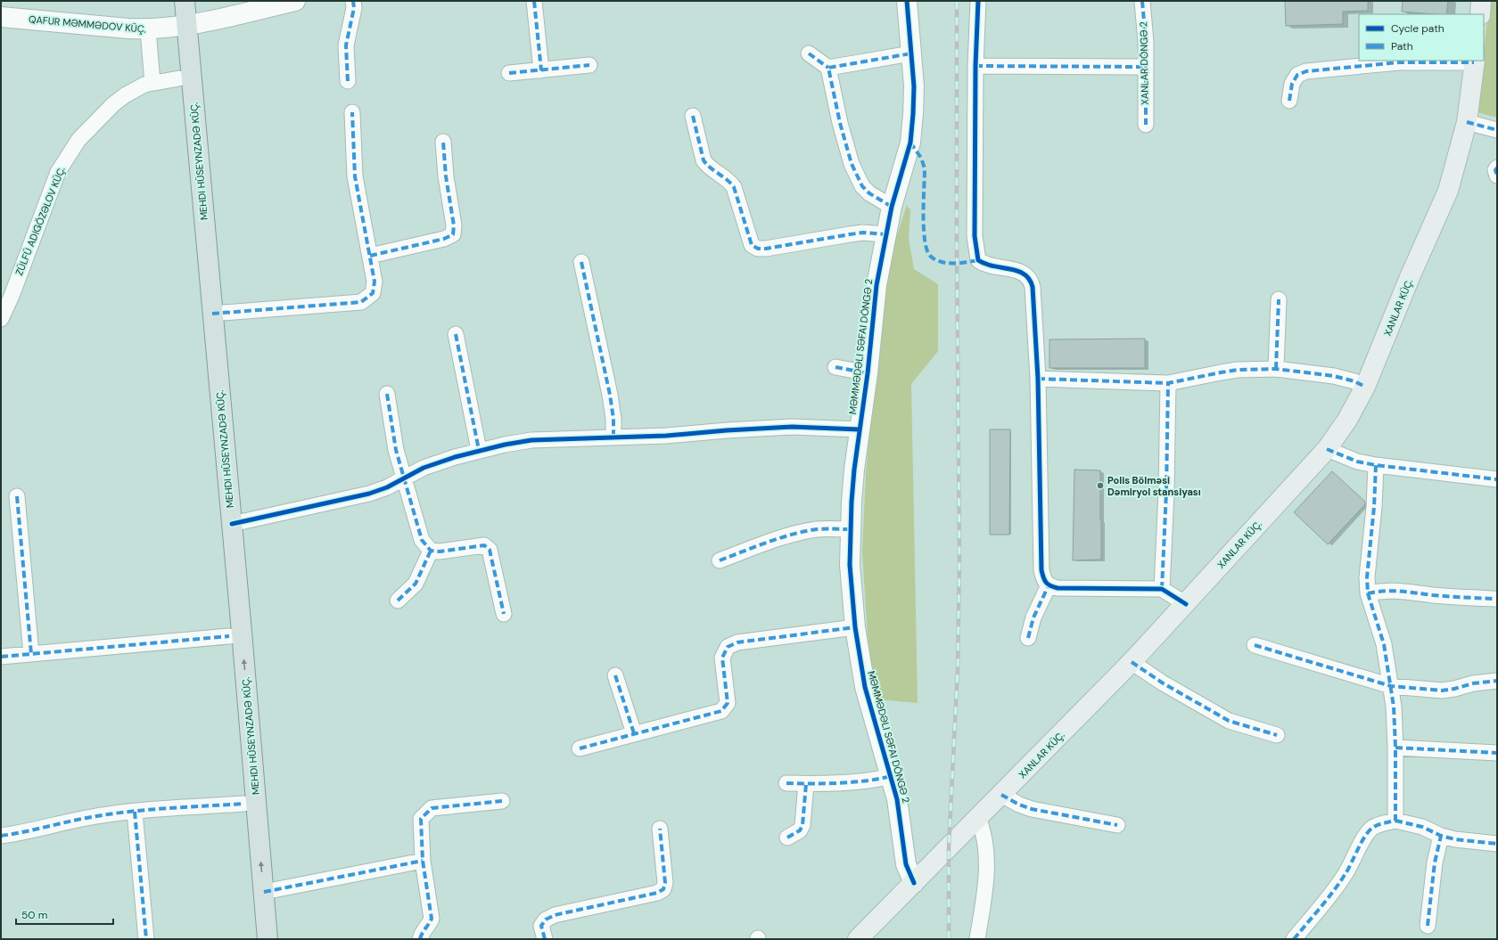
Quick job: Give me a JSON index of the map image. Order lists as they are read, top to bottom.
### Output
{
  "streets": {
    "main road": ["MEHDI HÜSEYNZADƏ KÜÇ.", "XANLAR KÜÇ."],
    "street": ["QAFUR MƏMMƏDOV KÜÇ.", "XANLAR DÖNGƏ 2", "MƏMMƏDƏLI SƏFAI DÖNGƏ 2"]
  },
  "crossings": [
    ["QAFUR MƏMMƏDOV KÜÇ.", "MEHDI HÜSEYNZADƏ KÜÇ."],
    ["XANLAR KÜÇ.", "MƏMMƏDƏLI SƏFAI DÖNGƏ 2"]
  ],
  "places": ["Polis Bölməsi Dəmiryol stansiyası"],
  "legend": ["Cycle path", "Path"],
  "scale_bar": "50 m"
}
